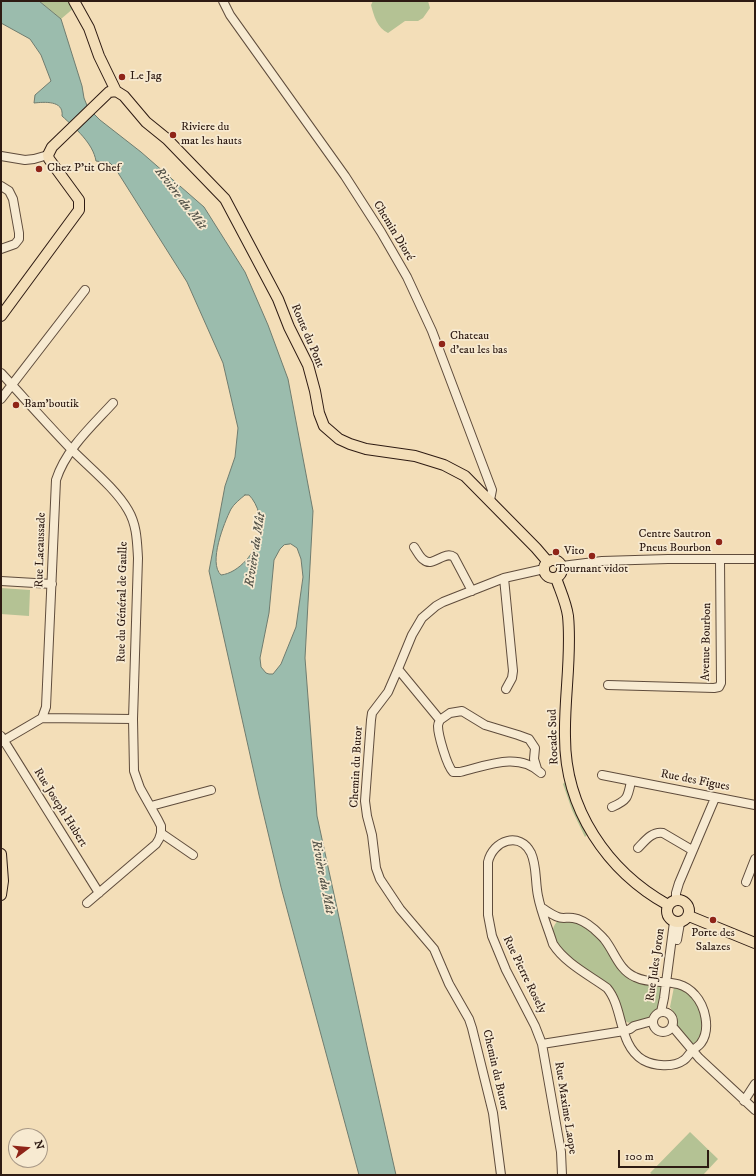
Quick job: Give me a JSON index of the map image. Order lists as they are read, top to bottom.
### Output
{
  "streets": {
    "main road": ["Route du Pont", "Rocade Sud"],
    "street": [
      "Chemin Dioré",
      "Rue Lacaussade",
      "Rue du Général de Gaulle",
      "Avenue Bourbon",
      "Chemin du Butor",
      "Rue des Figues",
      "Rue Joseph Hubert",
      "Rue Jules Joron",
      "Rue Pierre Rosely",
      "Rue Maxime Laope"
    ]
  },
  "crossings": [
    ["Chemin Dioré", "Route du Pont"],
    ["Route du Pont", "Rocade Sud"],
    ["Route du Pont", "Chemin du Butor"],
    ["Rue Lacaussade", "Rue du Général de Gaulle"],
    ["Rocade Sud", "Chemin du Butor"],
    ["Rocade Sud", "Rue Jules Joron"],
    ["Rue Jules Joron", "Rue Pierre Rosely"],
    ["Rue Pierre Rosely", "Rue Maxime Laope"]
  ],
  "water": ["Rivière du Mât"],
  "places": [
    "Le Jag",
    "Riviere du mat les hauts",
    "Chez P'tit Chef",
    "Chateau d'eau les bas",
    "Bam'boutik",
    "Centre Sautron Pneus Bourbon",
    "Vito",
    "Tournant vidot",
    "Porte des Salazes"
  ],
  "scale_bar": "100 m",
  "north": "right"
}
